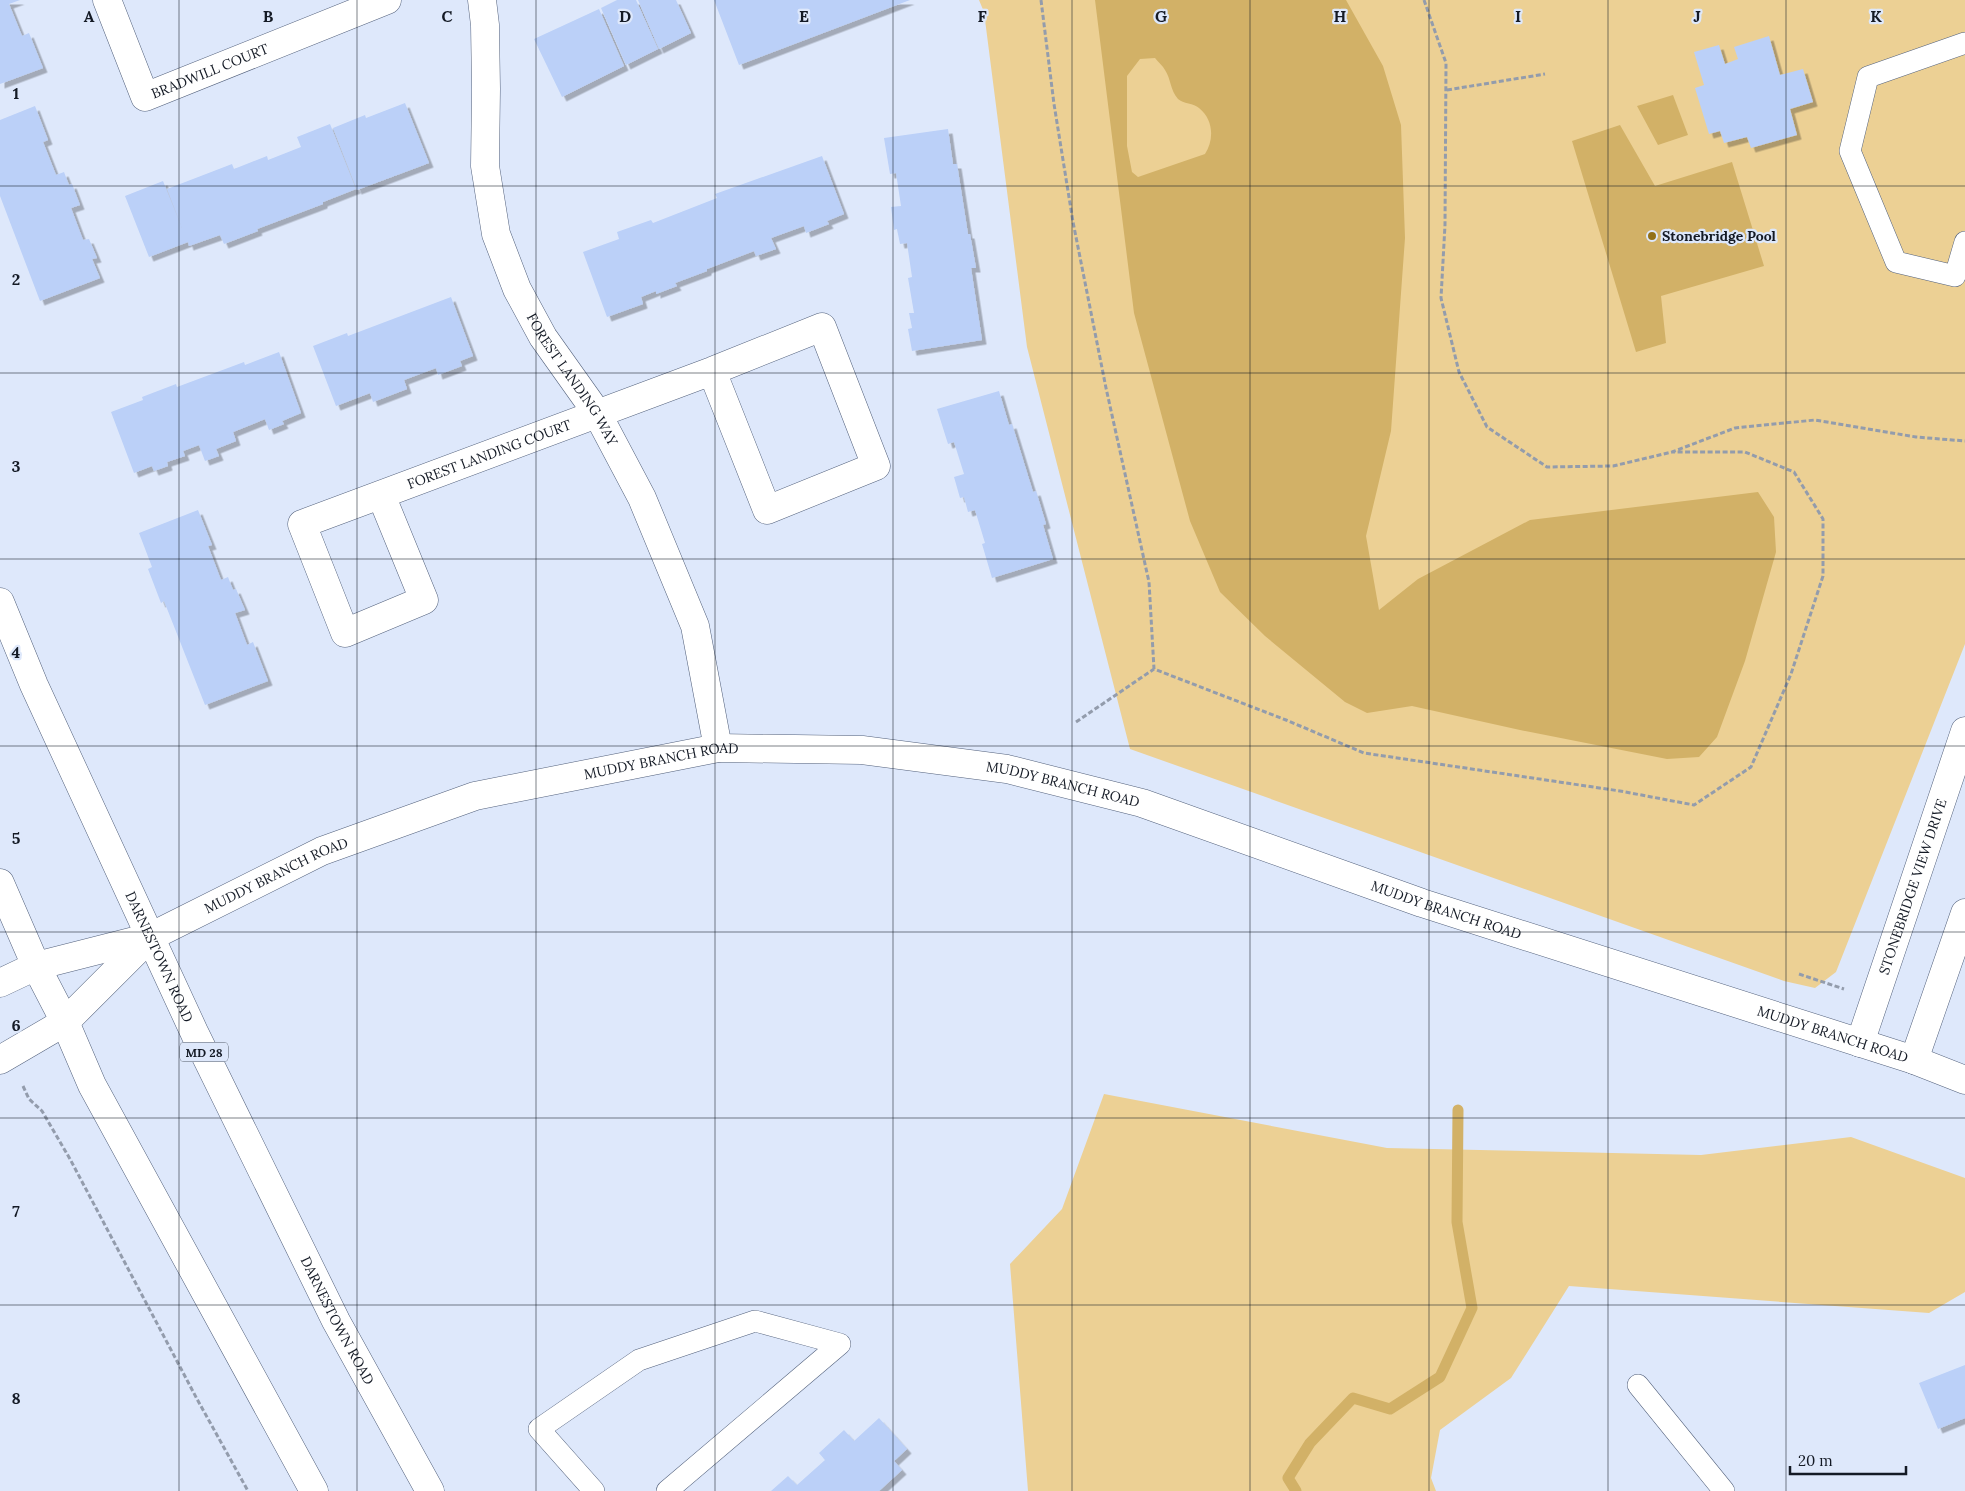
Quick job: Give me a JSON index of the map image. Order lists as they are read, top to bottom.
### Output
{
  "streets": {
    "main road": [
      "BRADWILL COURT",
      "FOREST LANDING WAY",
      "FOREST LANDING COURT",
      "MUDDY BRANCH ROAD",
      "STONEBRIDGE VIEW DRIVE",
      "DARNESTOWN ROAD",
      "MD 28"
    ]
  },
  "crossings": [
    ["FOREST LANDING WAY", "FOREST LANDING COURT"],
    ["FOREST LANDING WAY", "MUDDY BRANCH ROAD"],
    ["MUDDY BRANCH ROAD", "STONEBRIDGE VIEW DRIVE"],
    ["MUDDY BRANCH ROAD", "DARNESTOWN ROAD"]
  ],
  "places": ["Stonebridge Pool"],
  "scale_bar": "20 m",
  "grid": {
    "columns": [
      "A",
      "B",
      "C",
      "D",
      "E",
      "F",
      "G",
      "H",
      "I",
      "J",
      "K"
    ],
    "rows": [
      "1",
      "2",
      "3",
      "4",
      "5",
      "6",
      "7",
      "8"
    ]
  }
}
